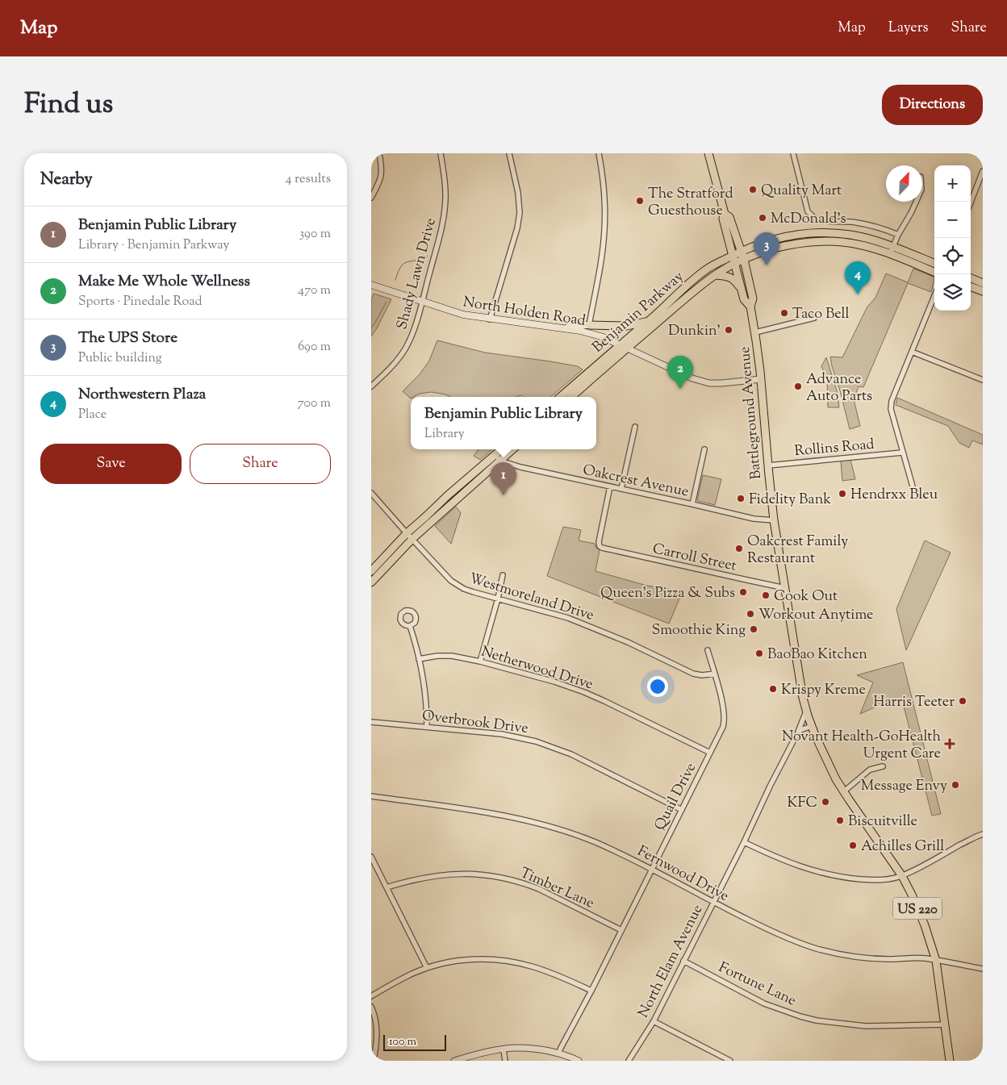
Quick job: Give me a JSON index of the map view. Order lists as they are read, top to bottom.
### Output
{
  "streets": {
    "main road": [
      "North Holden Road",
      "Benjamin Parkway",
      "Battleground Avenue",
      "US 220"
    ],
    "street": [
      "Shady Lawn Drive",
      "Rollins Road",
      "Oakcrest Avenue",
      "Carroll Street",
      "Westmoreland Drive",
      "Netherwood Drive",
      "Overbrook Drive",
      "Quail Drive",
      "Fernwood Drive",
      "Timber Lane",
      "North Elam Avenue",
      "Fortune Lane"
    ]
  },
  "crossings": [
    ["Shady Lawn Drive", "North Holden Road"],
    ["North Holden Road", "Benjamin Parkway"],
    ["Benjamin Parkway", "Battleground Avenue"],
    ["Battleground Avenue", "Rollins Road"],
    ["Battleground Avenue", "Oakcrest Avenue"],
    ["Battleground Avenue", "Carroll Street"],
    ["Battleground Avenue", "Fernwood Drive"],
    ["Battleground Avenue", "North Elam Avenue"],
    ["Battleground Avenue", "Fortune Lane"],
    ["Oakcrest Avenue", "Carroll Street"],
    ["Westmoreland Drive", "Quail Drive"],
    ["Netherwood Drive", "Quail Drive"],
    ["Overbrook Drive", "Quail Drive"],
    ["Quail Drive", "Fernwood Drive"],
    ["Quail Drive", "Timber Lane"],
    ["Fernwood Drive", "North Elam Avenue"],
    ["North Elam Avenue", "Fortune Lane"]
  ],
  "places": {
    "other": [
      "Quality Mart",
      "The Stratford Guesthouse",
      "McDonald's",
      "Taco Bell",
      "Dunkin'",
      "Advance Auto Parts",
      "Hendrxx Bleu",
      "Fidelity Bank",
      "Oakcrest Family Restaurant",
      "Queen's Pizza & Subs",
      "Cook Out",
      "Workout Anytime",
      "Smoothie King",
      "BaoBao Kitchen",
      "Krispy Kreme",
      "Harris Teeter",
      "Message Envy",
      "KFC",
      "Biscuitville",
      "Achilles Grill"
    ],
    "health": ["Novant Health-GoHealth Urgent Care"]
  },
  "scale_bar": "100 m",
  "north": "top right",
  "page": {
    "header": "Map",
    "nav": ["Map", "Layers", "Share"],
    "title": "Find us",
    "buttons": [
      "Directions",
      ["Save", "Share"]
    ],
    "heading": ["Nearby", "4 results"],
    "map_buttons": ["+", "−"],
    "list": [
      {
        "mark": "1",
        "name": "Benjamin Public Library",
        "note": "Library · Benjamin Parkway",
        "value": "390 m"
      },
      {
        "mark": "2",
        "name": "Make Me Whole Wellness",
        "note": "Sports · Pinedale Road",
        "value": "470 m"
      },
      {
        "mark": "3",
        "name": "The UPS Store",
        "note": "Public building",
        "value": "690 m"
      },
      {
        "mark": "4",
        "name": "Northwestern Plaza",
        "note": "Place",
        "value": "700 m"
      }
    ],
    "pins": [
      "3",
      "4",
      "2",
      "1"
    ],
    "popup": ["Benjamin Public Library", "Library"],
    "scale": "100 m"
  }
}
